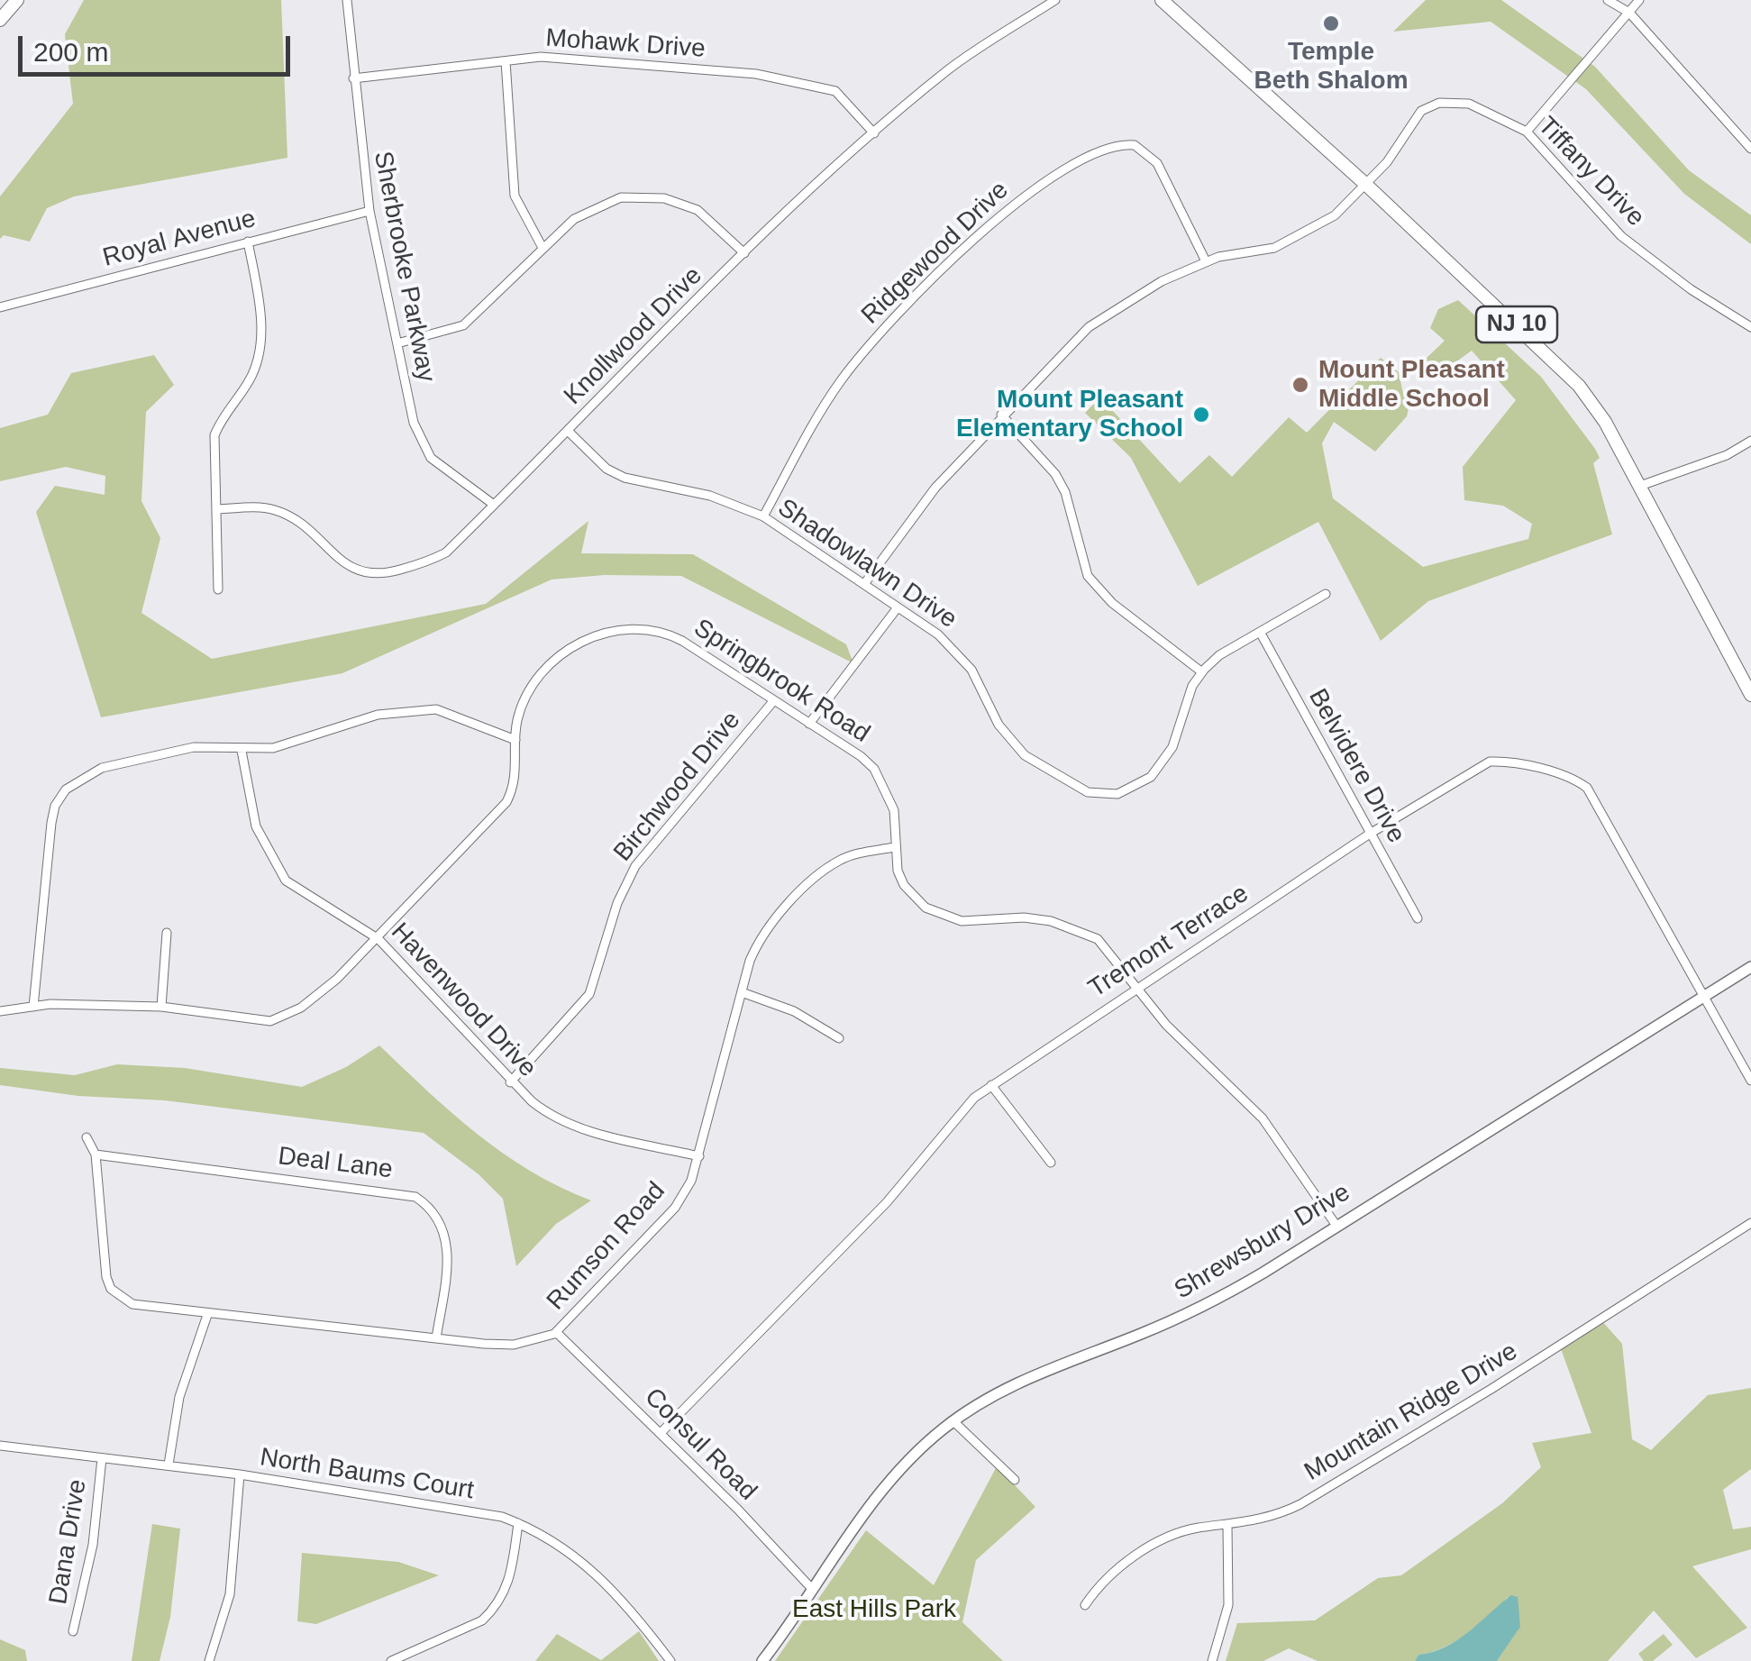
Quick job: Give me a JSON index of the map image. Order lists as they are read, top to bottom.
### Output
{
  "streets": {
    "main road": ["NJ 10", "Shrewsbury Drive"],
    "street": [
      "Mohawk Drive",
      "Tiffany Drive",
      "Royal Avenue",
      "Ridgewood Drive",
      "Sherbrooke Parkway",
      "Knollwood Drive",
      "Shadowlawn Drive",
      "Springbrook Road",
      "Belvidere Drive",
      "Birchwood Drive",
      "Tremont Terrace",
      "Havenwood Drive",
      "Deal Lane",
      "Rumson Road",
      "Mountain Ridge Drive",
      "Consul Road",
      "North Baums Court",
      "Dana Drive"
    ]
  },
  "crossings": [
    ["Mohawk Drive", "Sherbrooke Parkway"],
    ["Mohawk Drive", "Knollwood Drive"],
    ["Tiffany Drive", "Ridgewood Drive"],
    ["Tiffany Drive", "NJ 10"],
    ["Tiffany Drive", "Shadowlawn Drive"],
    ["Royal Avenue", "Sherbrooke Parkway"],
    ["Ridgewood Drive", "Shadowlawn Drive"],
    ["Sherbrooke Parkway", "Knollwood Drive"],
    ["Knollwood Drive", "Shadowlawn Drive"],
    ["Shadowlawn Drive", "Belvidere Drive"],
    ["Springbrook Road", "Birchwood Drive"],
    ["Springbrook Road", "Tremont Terrace"],
    ["Springbrook Road", "Havenwood Drive"],
    ["Springbrook Road", "Shrewsbury Drive"],
    ["Springbrook Road", "Rumson Road"],
    ["Belvidere Drive", "Tremont Terrace"],
    ["Birchwood Drive", "Havenwood Drive"],
    ["Tremont Terrace", "Shrewsbury Drive"],
    ["Tremont Terrace", "Consul Road"],
    ["Havenwood Drive", "Rumson Road"],
    ["Deal Lane", "Rumson Road"],
    ["Shrewsbury Drive", "Consul Road"],
    ["Rumson Road", "Consul Road"],
    ["North Baums Court", "Dana Drive"]
  ],
  "parks": ["East Hills Park"],
  "places": ["Temple Beth Shalom", "Mount Pleasant Middle School", "Mount Pleasant Elementary School"],
  "scale_bar": "200 m"
}
